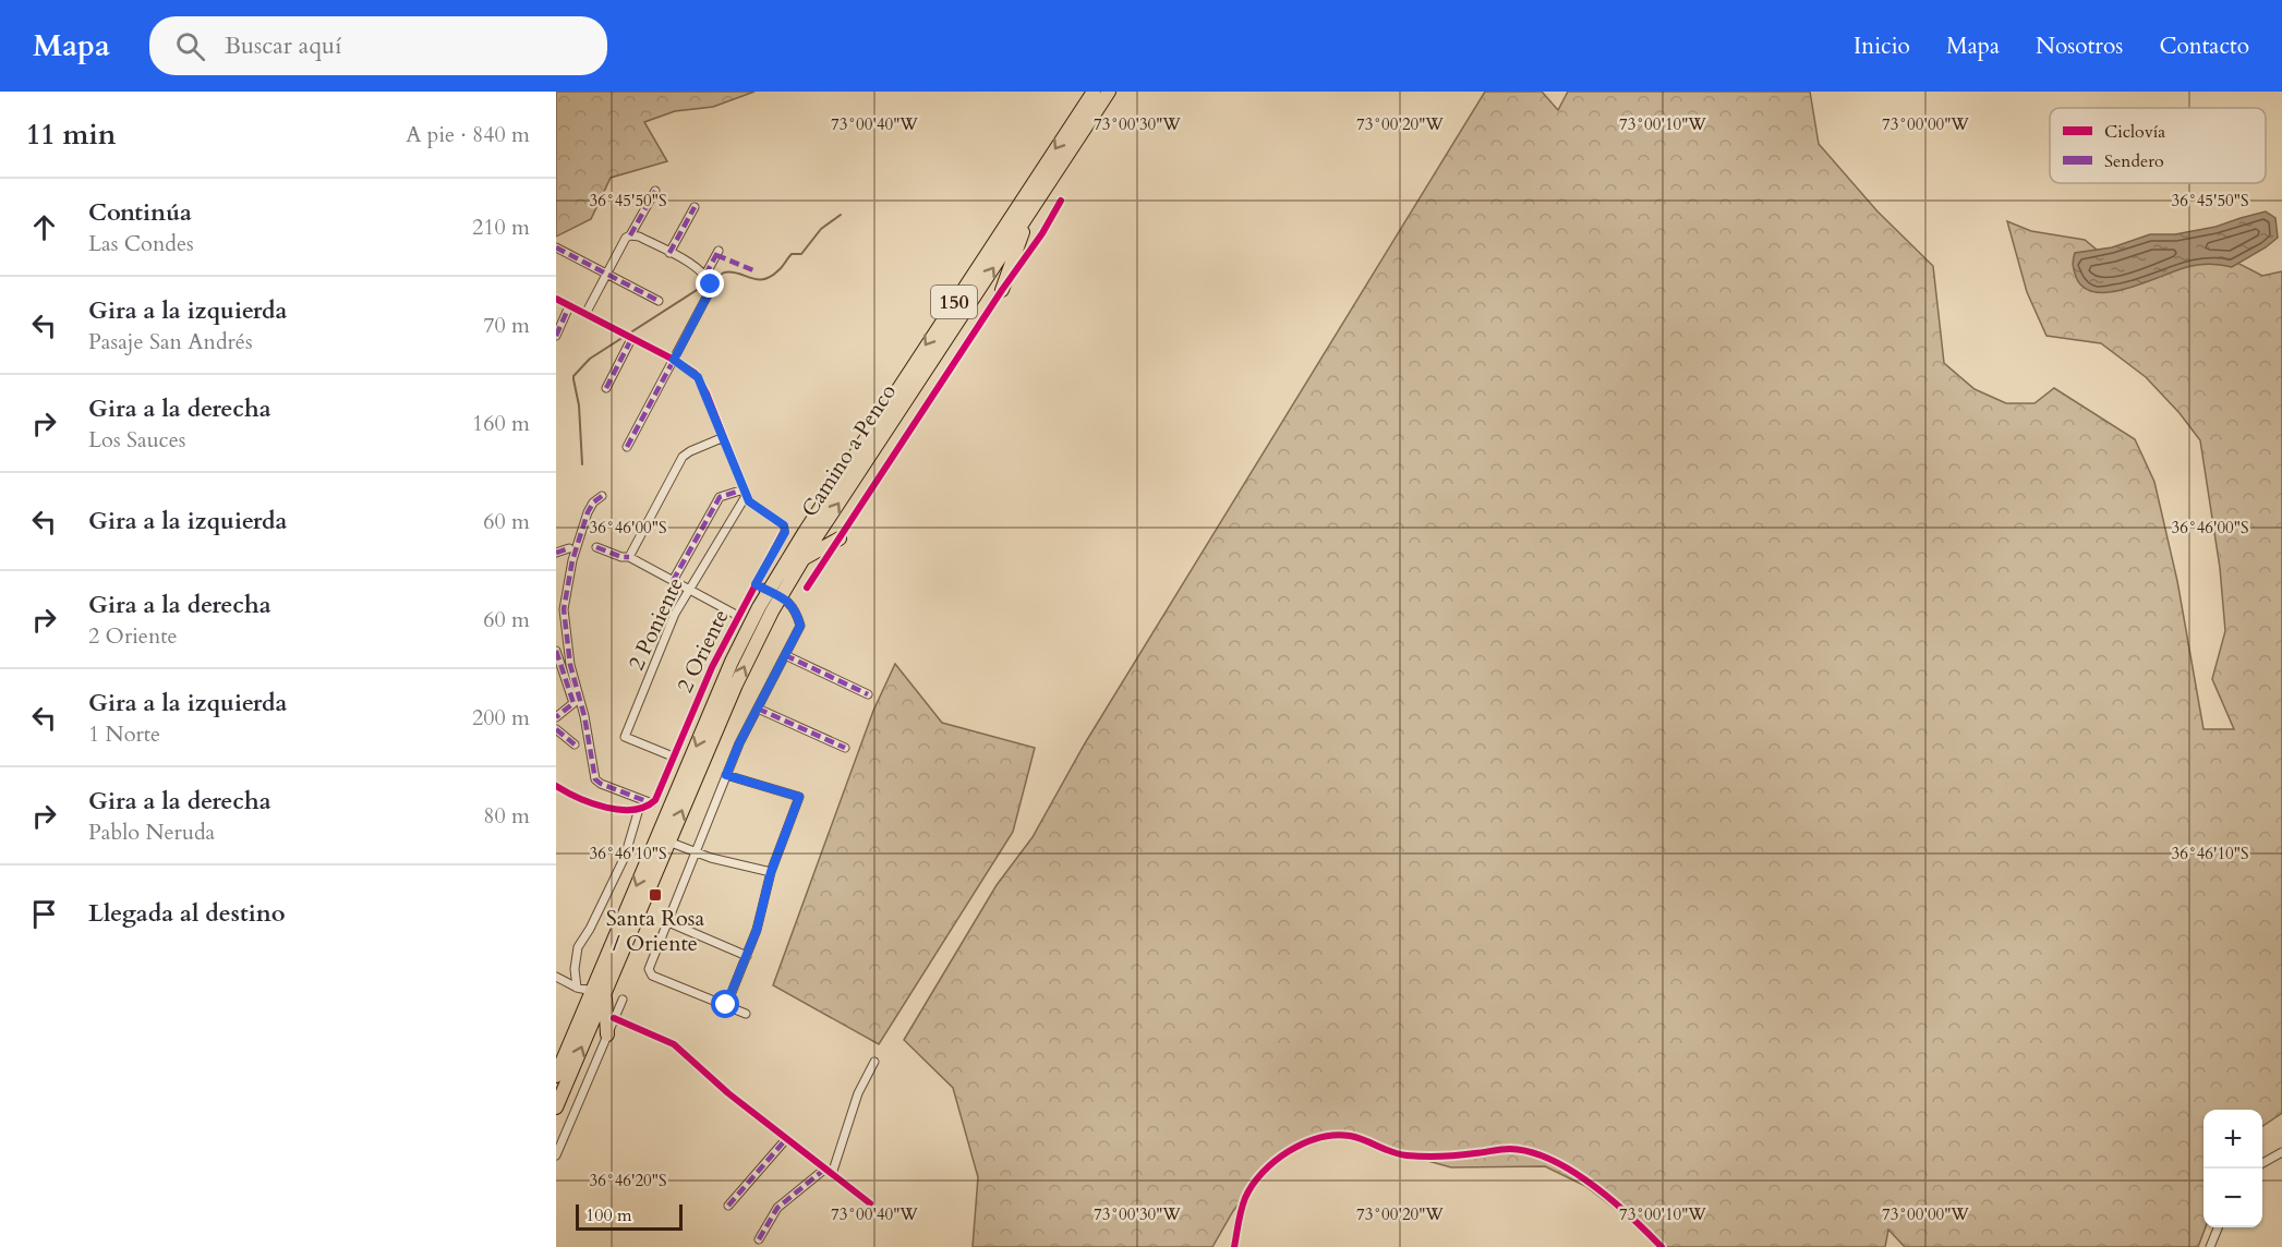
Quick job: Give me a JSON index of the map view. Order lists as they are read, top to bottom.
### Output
{
  "streets": {
    "highway": ["150", "Camino a Penco"],
    "street": ["2 Poniente", "2 Oriente"]
  },
  "crossings": [
    ["Camino a Penco", "2 Oriente"],
    ["2 Poniente", "2 Oriente"]
  ],
  "places": {
    "transit": ["Santa Rosa / Oriente"]
  },
  "legend": ["Ciclovía", "Sendero"],
  "scale_bar": "100 m",
  "page": {
    "header": "Mapa",
    "search": "Buscar aquí",
    "nav": [
      "Inicio",
      "Mapa",
      "Nosotros",
      "Contacto"
    ],
    "heading": ["11 min", "A pie · 840 m"],
    "list": [
      ["Continúa", "Las Condes", "210 m"],
      ["Gira a la izquierda", "Pasaje San Andrés", "70 m"],
      ["Gira a la derecha", "Los Sauces", "160 m"],
      ["Gira a la izquierda", "60 m"],
      ["Gira a la derecha", "2 Oriente", "60 m"],
      ["Gira a la izquierda", "1 Norte", "200 m"],
      ["Gira a la derecha", "Pablo Neruda", "80 m"],
      "Llegada al destino"
    ],
    "map_buttons": ["+", "−"],
    "scale": "100 m"
  },
  "coordinates": [
    "73°00'40\"W",
    "73°00'30\"W",
    "73°00'20\"W",
    "73°00'10\"W",
    "73°00'00\"W",
    "36°45'50\"S",
    "36°46'00\"S",
    "36°46'10\"S",
    "36°46'20\"S"
  ]
}
